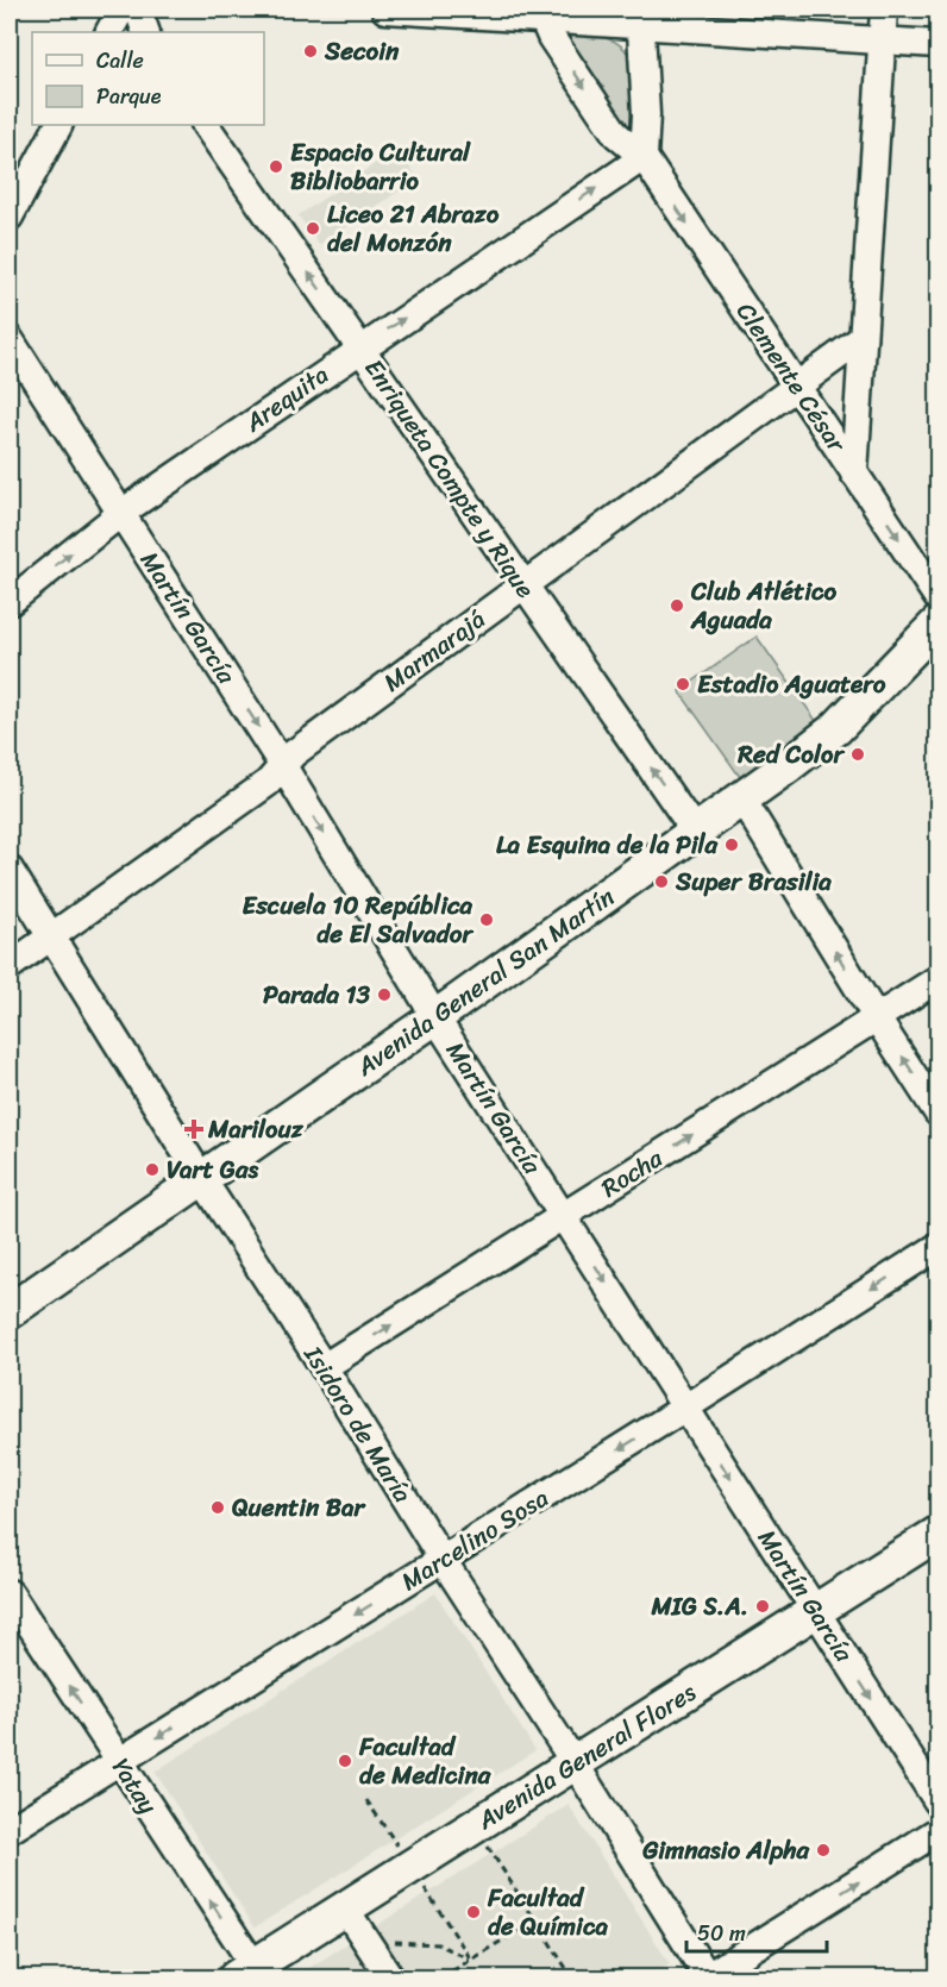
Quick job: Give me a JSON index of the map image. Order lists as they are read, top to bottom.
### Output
{
  "streets": {
    "main road": ["Avenida General San Martín", "Avenida General Flores"],
    "street": [
      "Clemente César",
      "Arequita",
      "Enriqueta Compte y Rique",
      "Martín García",
      "Marmarajá",
      "Rocha",
      "Isidoro de María",
      "Marcelino Sosa",
      "Yatay"
    ]
  },
  "crossings": [
    ["Clemente César", "Arequita"],
    ["Clemente César", "Marmarajá"],
    ["Arequita", "Enriqueta Compte y Rique"],
    ["Arequita", "Martín García"],
    ["Enriqueta Compte y Rique", "Marmarajá"],
    ["Enriqueta Compte y Rique", "Avenida General San Martín"],
    ["Martín García", "Marmarajá"],
    ["Martín García", "Avenida General San Martín"],
    ["Martín García", "Rocha"],
    ["Martín García", "Marcelino Sosa"],
    ["Martín García", "Avenida General Flores"],
    ["Marmarajá", "Isidoro de María"],
    ["Avenida General San Martín", "Isidoro de María"],
    ["Rocha", "Isidoro de María"],
    ["Isidoro de María", "Marcelino Sosa"],
    ["Isidoro de María", "Avenida General Flores"],
    ["Marcelino Sosa", "Yatay"],
    ["Avenida General Flores", "Yatay"]
  ],
  "one_way": [
    "Clemente César",
    "Arequita",
    "Enriqueta Compte y Rique",
    "Martín García",
    "Rocha",
    "Marcelino Sosa",
    "Yatay"
  ],
  "places": {
    "other": [
      "Secoin",
      "Espacio Cultural Bibliobarrio",
      "Liceo 21 Abrazo del Monzón",
      "Club Atlético Aguada",
      "Estadio Aguatero",
      "Red Color",
      "La Esquina de la Pila",
      "Super Brasilia",
      "Escuela 10 República de El Salvador",
      "Parada 13",
      "Vart Gas",
      "Quentin Bar",
      "MIG S.A.",
      "Facultad de Medicina",
      "Gimnasio Alpha",
      "Facultad de Química"
    ],
    "health": ["Marilouz"]
  },
  "legend": ["Calle", "Parque"],
  "scale_bar": "50 m"
}
